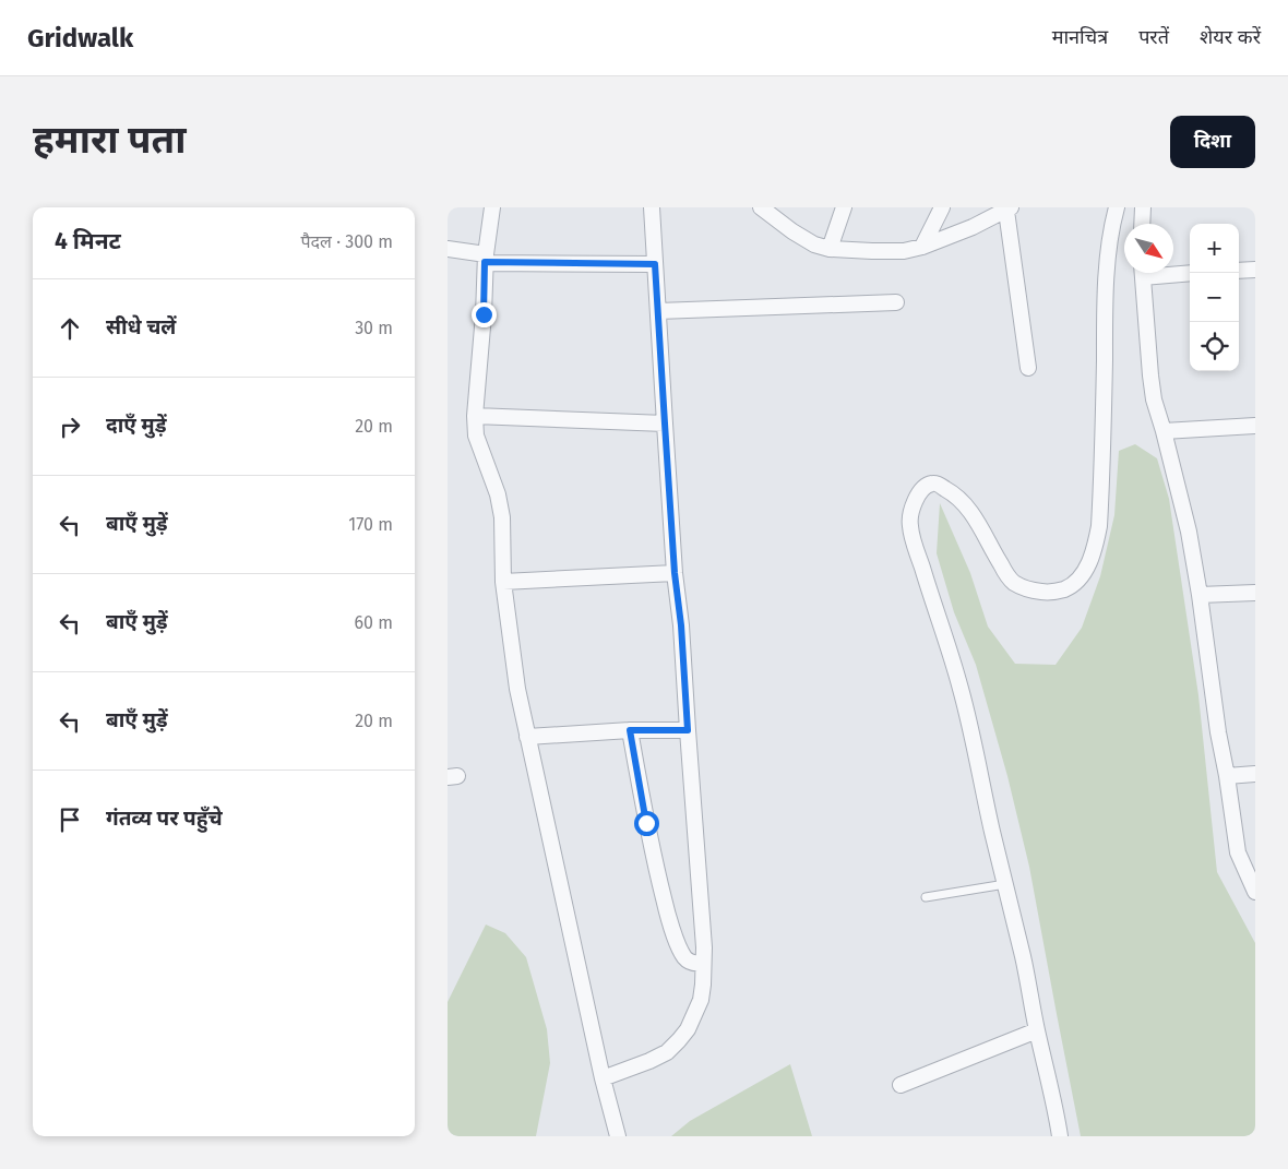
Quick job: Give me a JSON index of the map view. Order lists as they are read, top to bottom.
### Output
{
  "north": "bottom right",
  "page": {
    "header": "Gridwalk",
    "nav": ["मानचित्र", "परतें", "शेयर करें"],
    "buttons": "दिशा",
    "title": "हमारा पता",
    "heading": ["4 मिनट", "पैदल · 300 m"],
    "map_buttons": ["+", "−"],
    "list": [
      ["सीधे चलें", "30 m"],
      ["दाएँ मुड़ें", "20 m"],
      ["बाएँ मुड़ें", "170 m"],
      ["बाएँ मुड़ें", "60 m"],
      ["बाएँ मुड़ें", "20 m"],
      "गंतव्य पर पहुँचे"
    ]
  }
}
